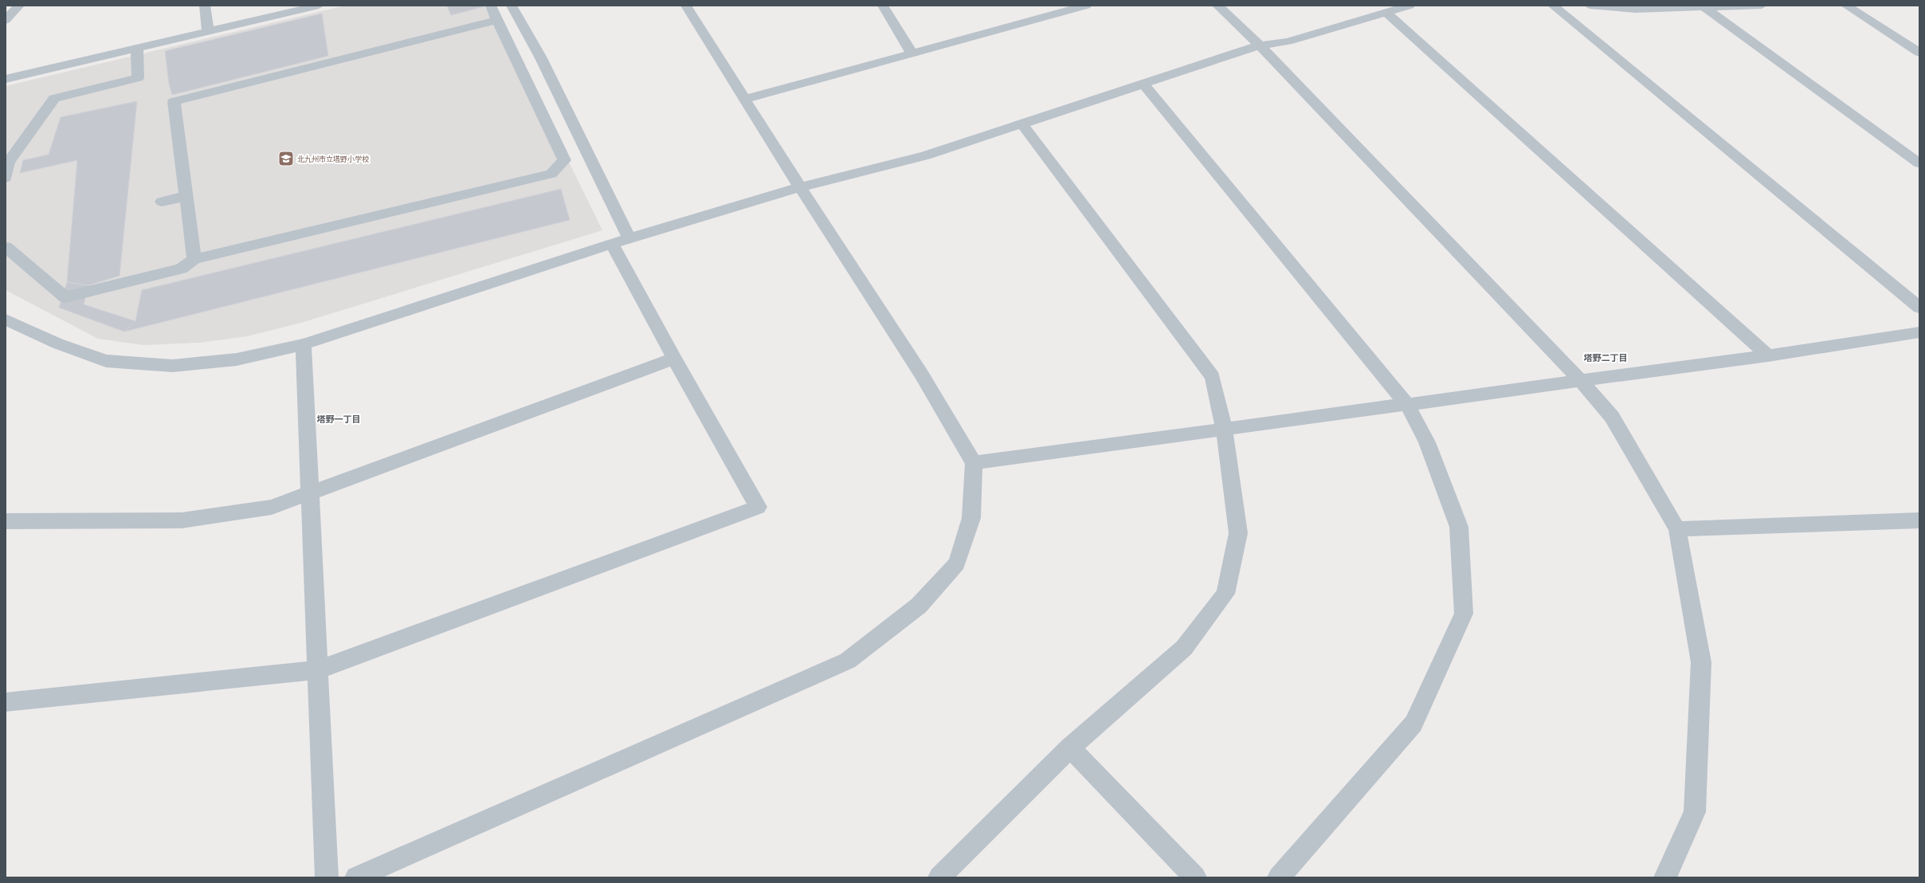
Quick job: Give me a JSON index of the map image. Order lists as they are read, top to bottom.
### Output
{
  "districts": ["塔野二丁目", "塔野一丁目"],
  "places": {
    "school or university": ["北九州市立塔野小学校"]
  }
}
